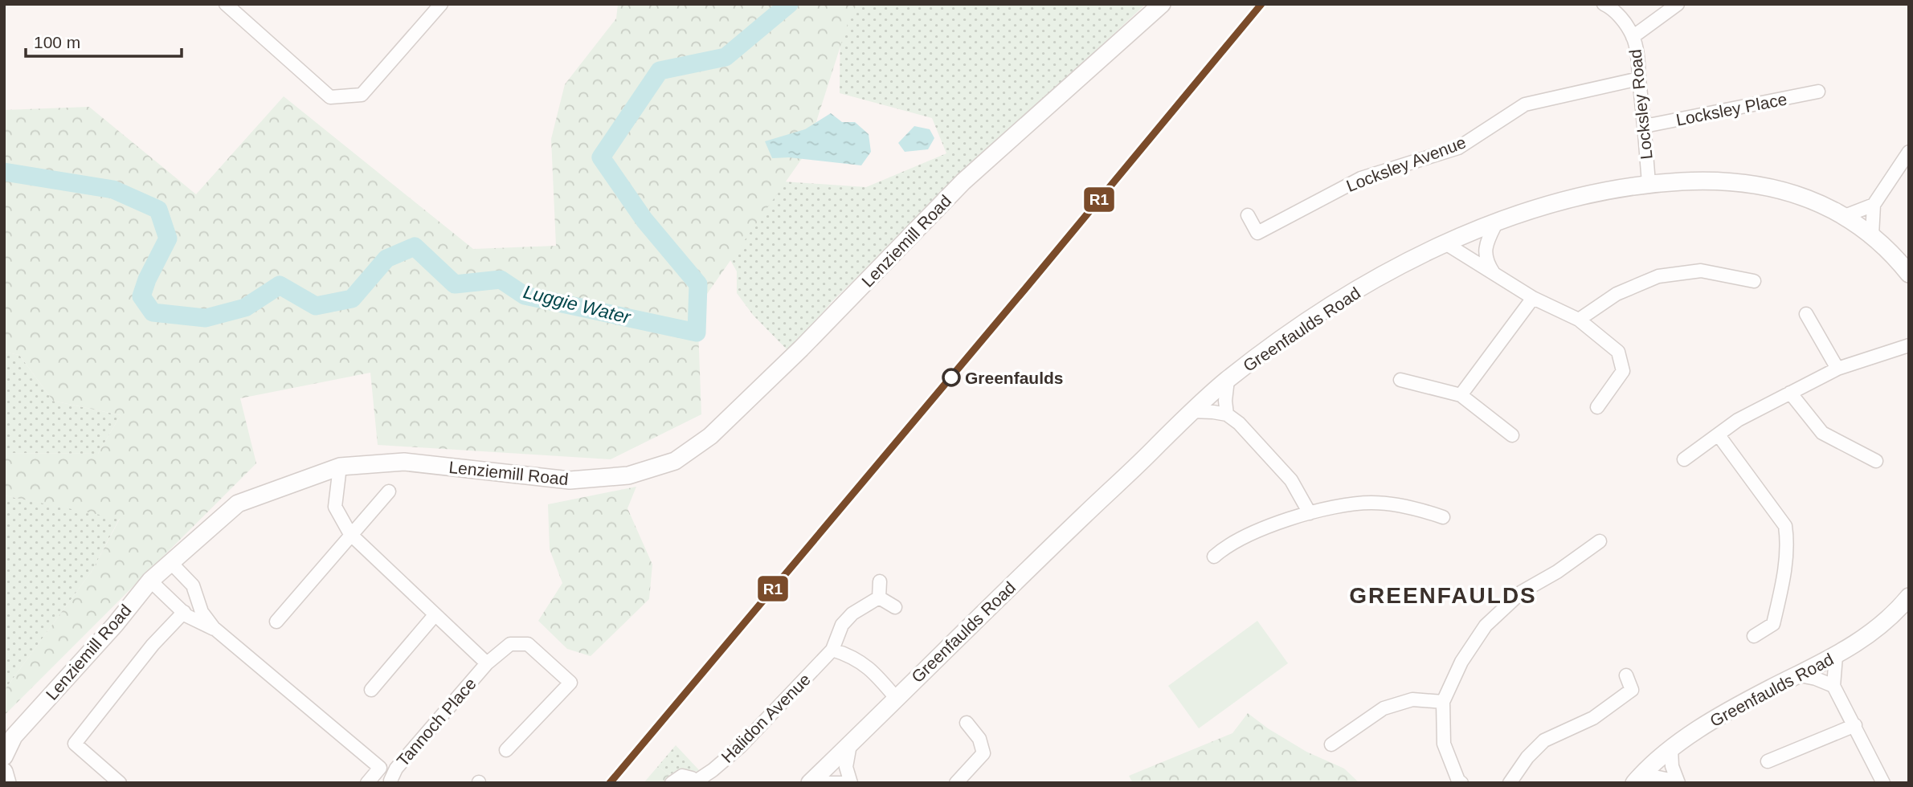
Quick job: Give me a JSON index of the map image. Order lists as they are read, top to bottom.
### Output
{
  "streets": {
    "street": [
      "Locksley Road",
      "Locksley Place",
      "Locksley Avenue",
      "Lenziemill Road",
      "Greenfaulds Road",
      "Halidon Avenue",
      "Tannoch Place"
    ]
  },
  "crossings": [
    ["Locksley Road", "Locksley Place"],
    ["Locksley Road", "Locksley Avenue"],
    ["Locksley Road", "Greenfaulds Road"]
  ],
  "districts": ["GREENFAULDS"],
  "water": ["Luggie Water"],
  "places": ["Greenfaulds"],
  "lines": ["transit line R1"],
  "scale_bar": "100 m"
}
